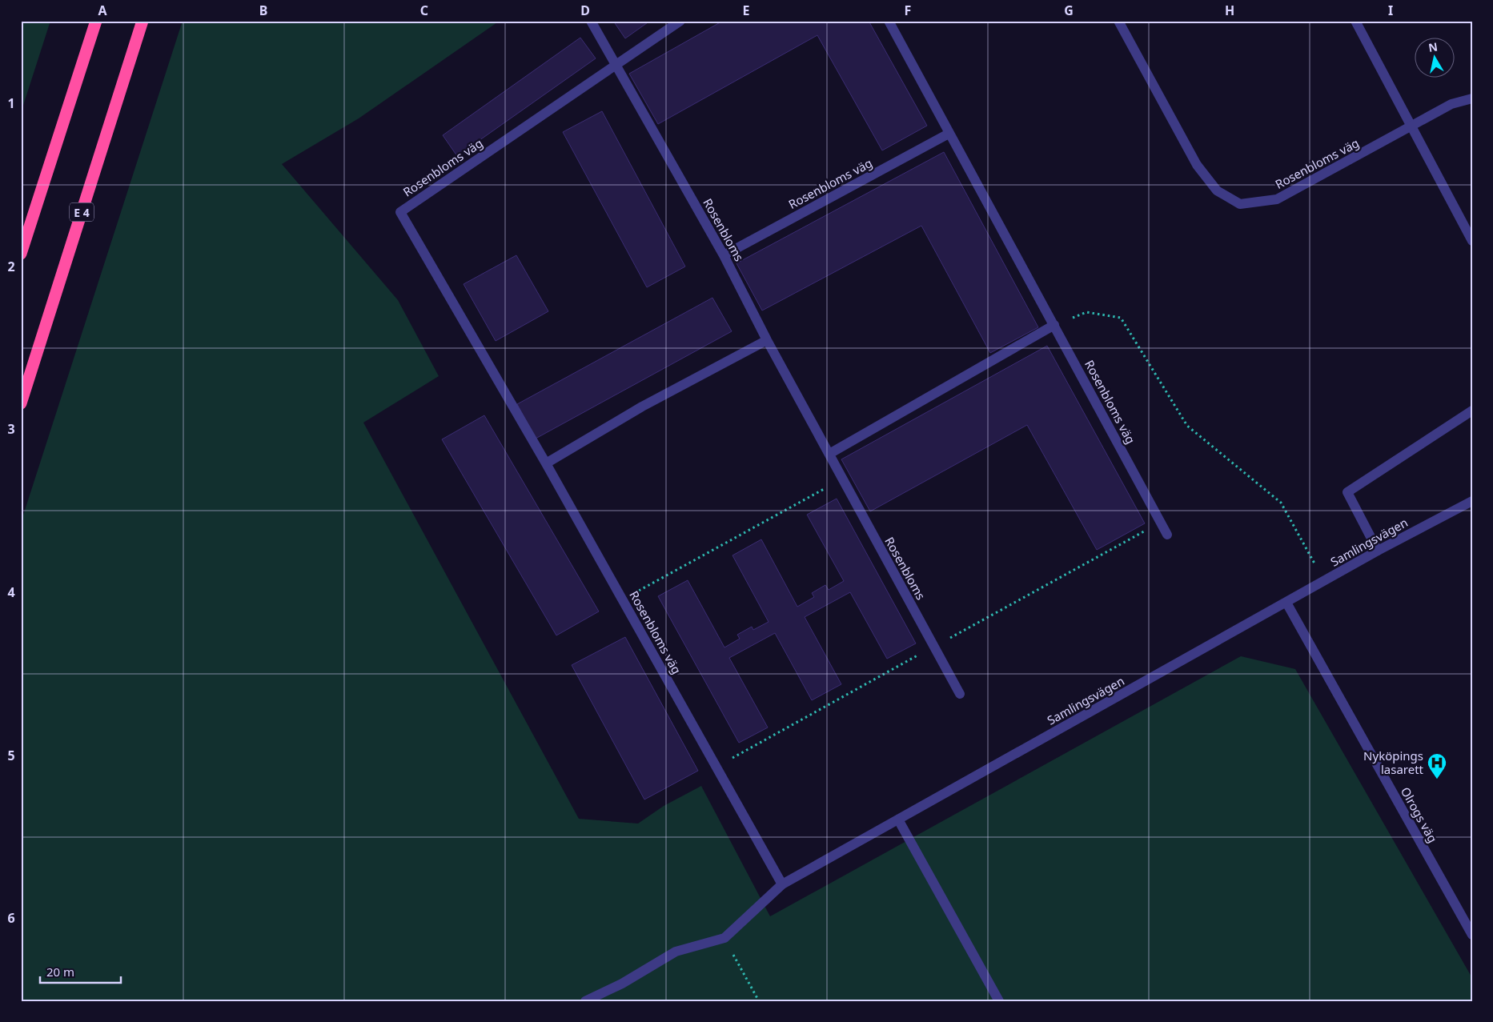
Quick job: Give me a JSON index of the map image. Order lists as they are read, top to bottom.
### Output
{
  "streets": {
    "highway": ["E 4"],
    "street": [
      "Rosenbloms väg",
      "Rosenbloms",
      "Samlingsvägen",
      "Olrogs väg"
    ]
  },
  "crossings": [
    ["Rosenbloms väg", "Rosenbloms"],
    ["Rosenbloms väg", "Samlingsvägen"],
    ["Samlingsvägen", "Olrogs väg"]
  ],
  "places": {
    "hospital": ["Nyköpings lasarett"]
  },
  "scale_bar": "20 m",
  "north": "top",
  "grid": {
    "columns": [
      "A",
      "B",
      "C",
      "D",
      "E",
      "F",
      "G",
      "H",
      "I"
    ],
    "rows": [
      "1",
      "2",
      "3",
      "4",
      "5",
      "6"
    ]
  }
}
